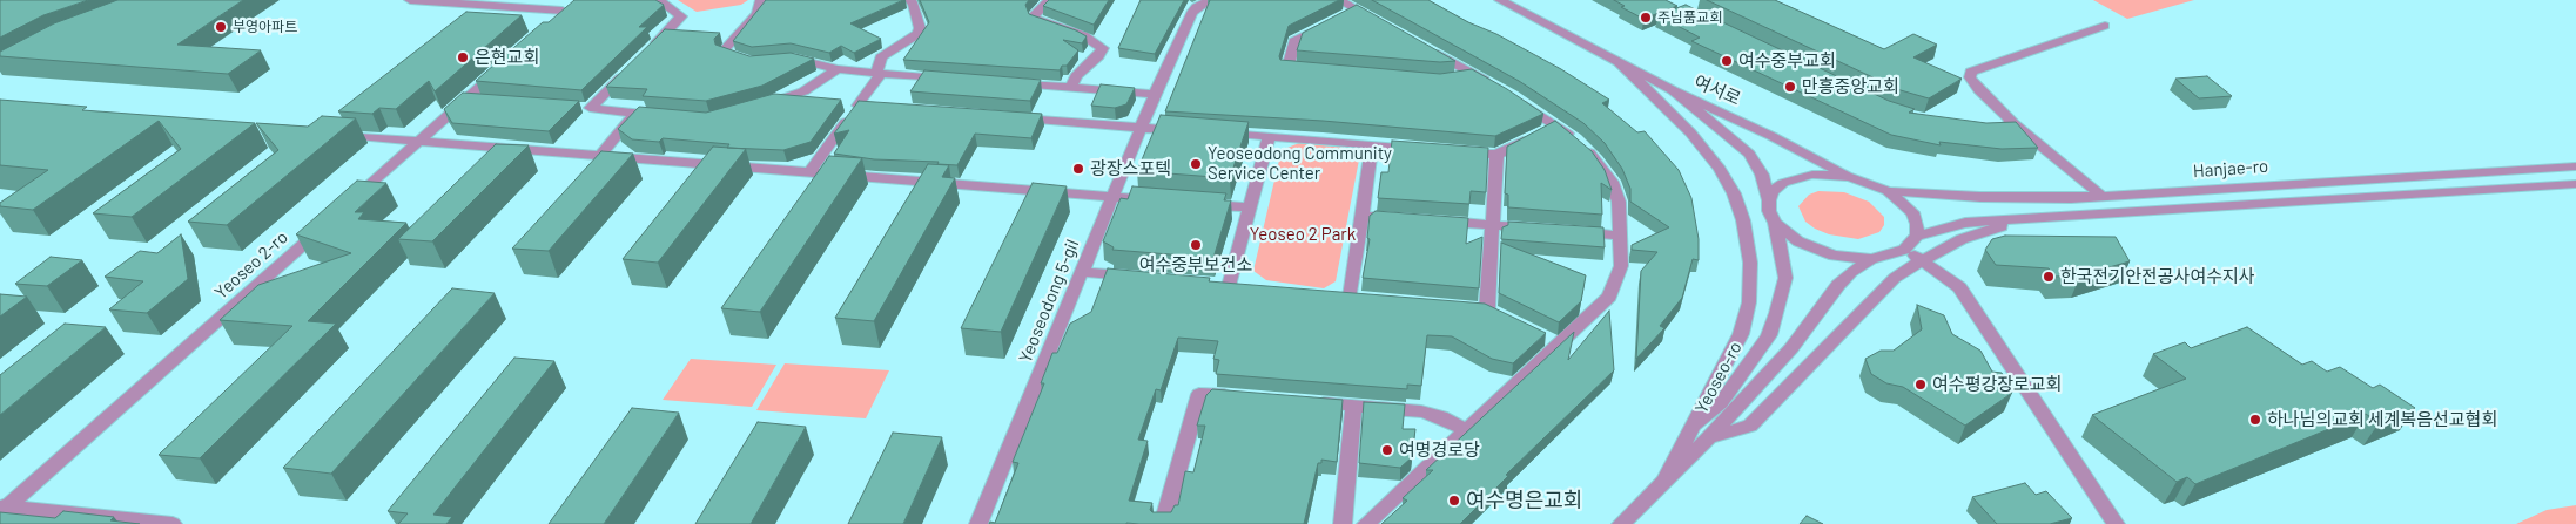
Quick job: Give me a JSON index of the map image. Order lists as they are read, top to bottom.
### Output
{
  "streets": {
    "street": [
      "여서로",
      "Hanjae-ro",
      "Yeoseo 2-ro",
      "Yeoseodong 5-gil",
      "Yeoseo-ro"
    ]
  },
  "crossings": [
    ["여서로", "Yeoseo-ro"]
  ],
  "parks": ["Yeoseo 2 Park"],
  "places": [
    "주님품교회",
    "부영아파트",
    "은현교회",
    "여수중부교회",
    "만흥중앙교회",
    "Yeoseodong Community Service Center",
    "광장스포텍",
    "여수중부보건소",
    "한국전기안전공사여수지사",
    "여수평강장로교회",
    "하나님의교회 세계복음선교협회",
    "여명경로당",
    "여수명은교회"
  ]
}
